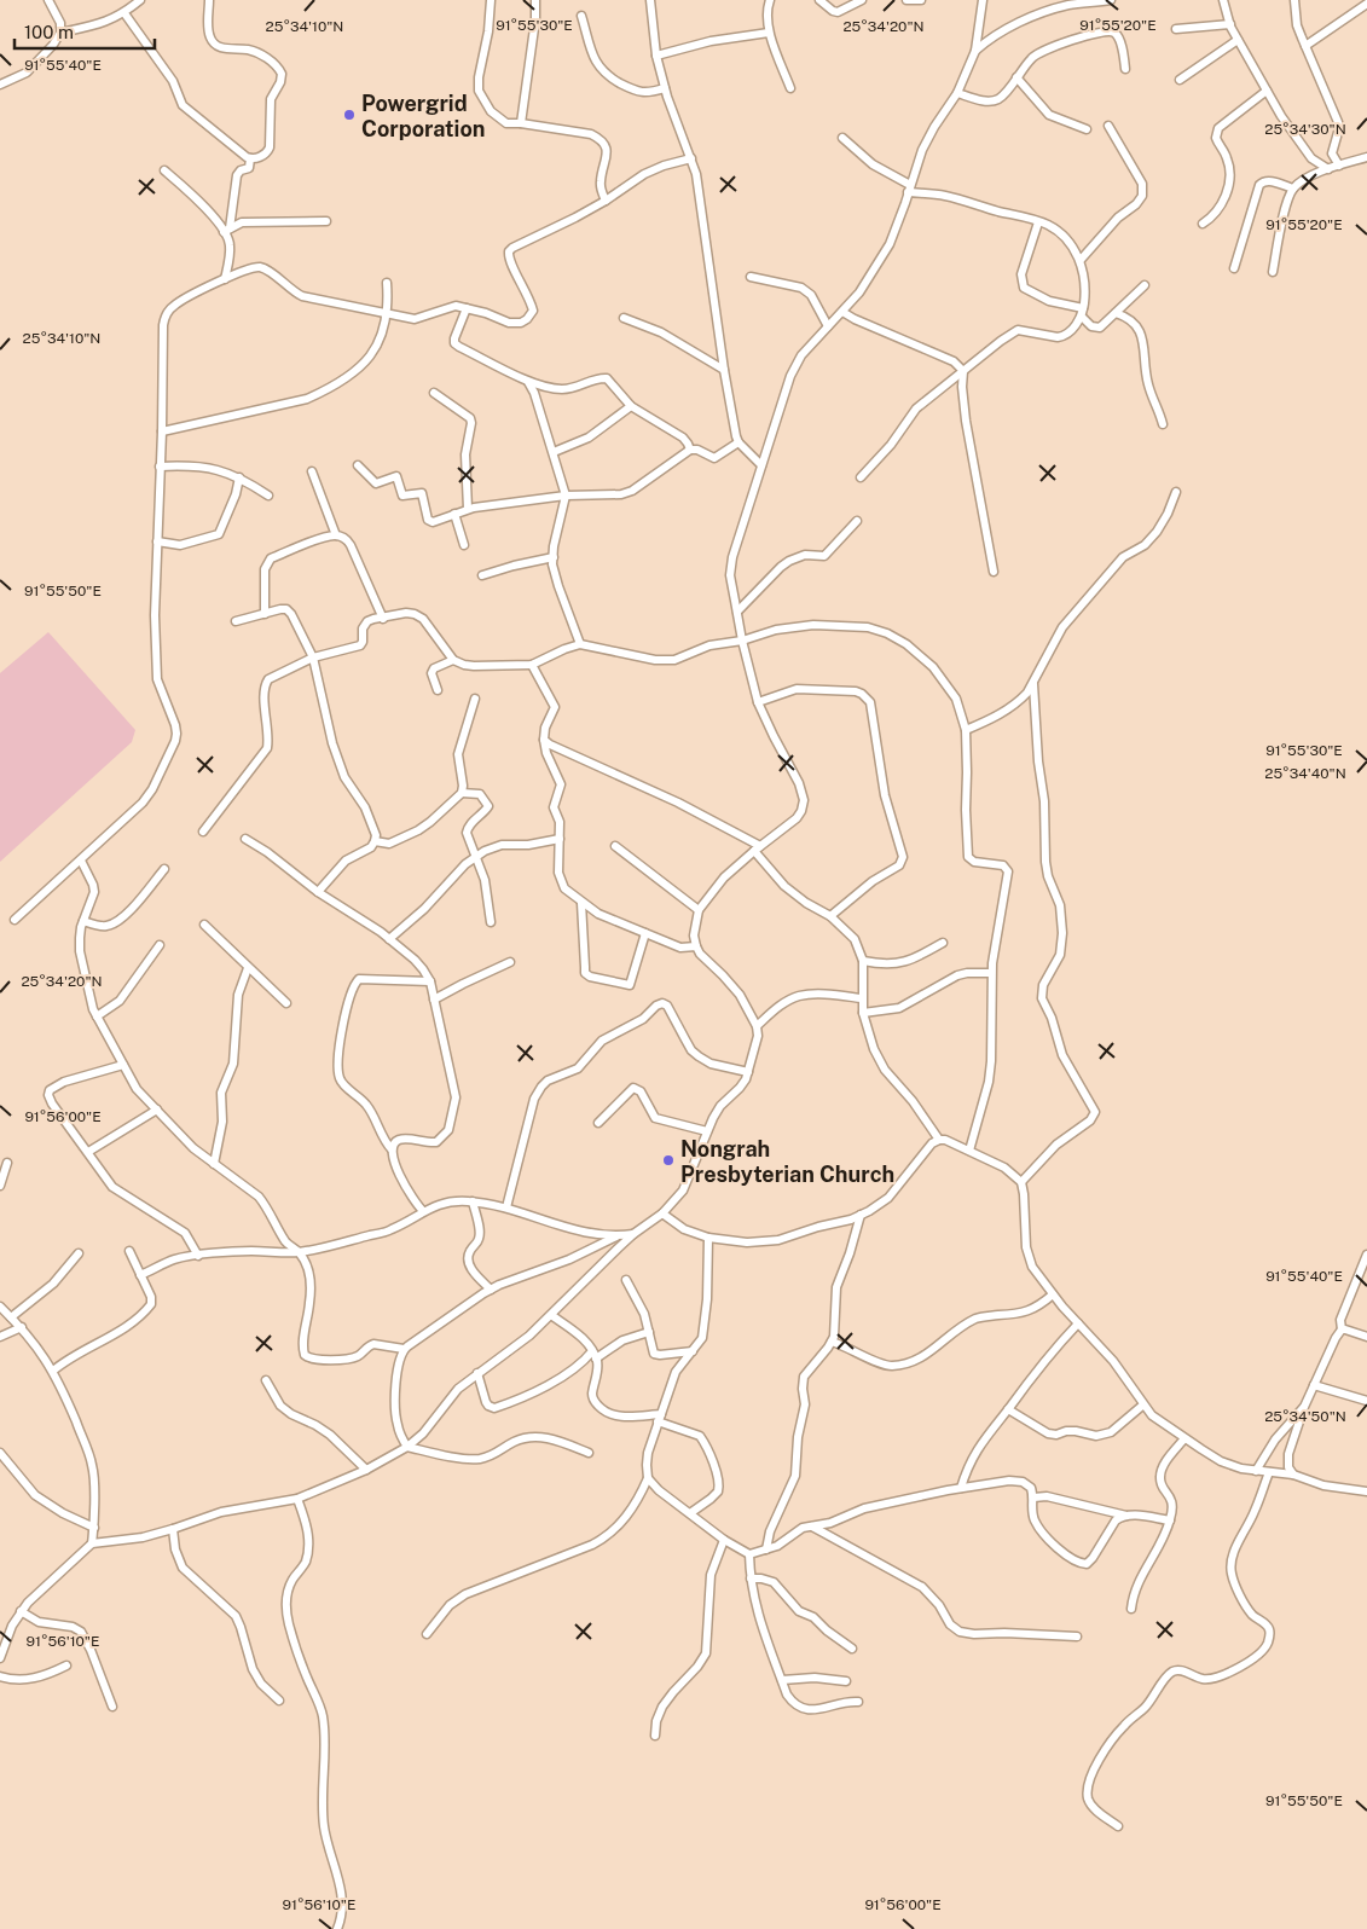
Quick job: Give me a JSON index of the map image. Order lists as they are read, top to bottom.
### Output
{
  "places": ["Powergrid Corporation", "Nongrah Presbyterian Church"],
  "scale_bar": "100 m",
  "coordinates": [
    "91°55'30\"E",
    "91°55'20\"E",
    "25°34'10\"N",
    "25°34'20\"N",
    "91°55'40\"E",
    "25°34'30\"N",
    "91°55'50\"E",
    "25°34'40\"N",
    "91°56'00\"E",
    "25°34'50\"N",
    "91°56'10\"E"
  ]
}
